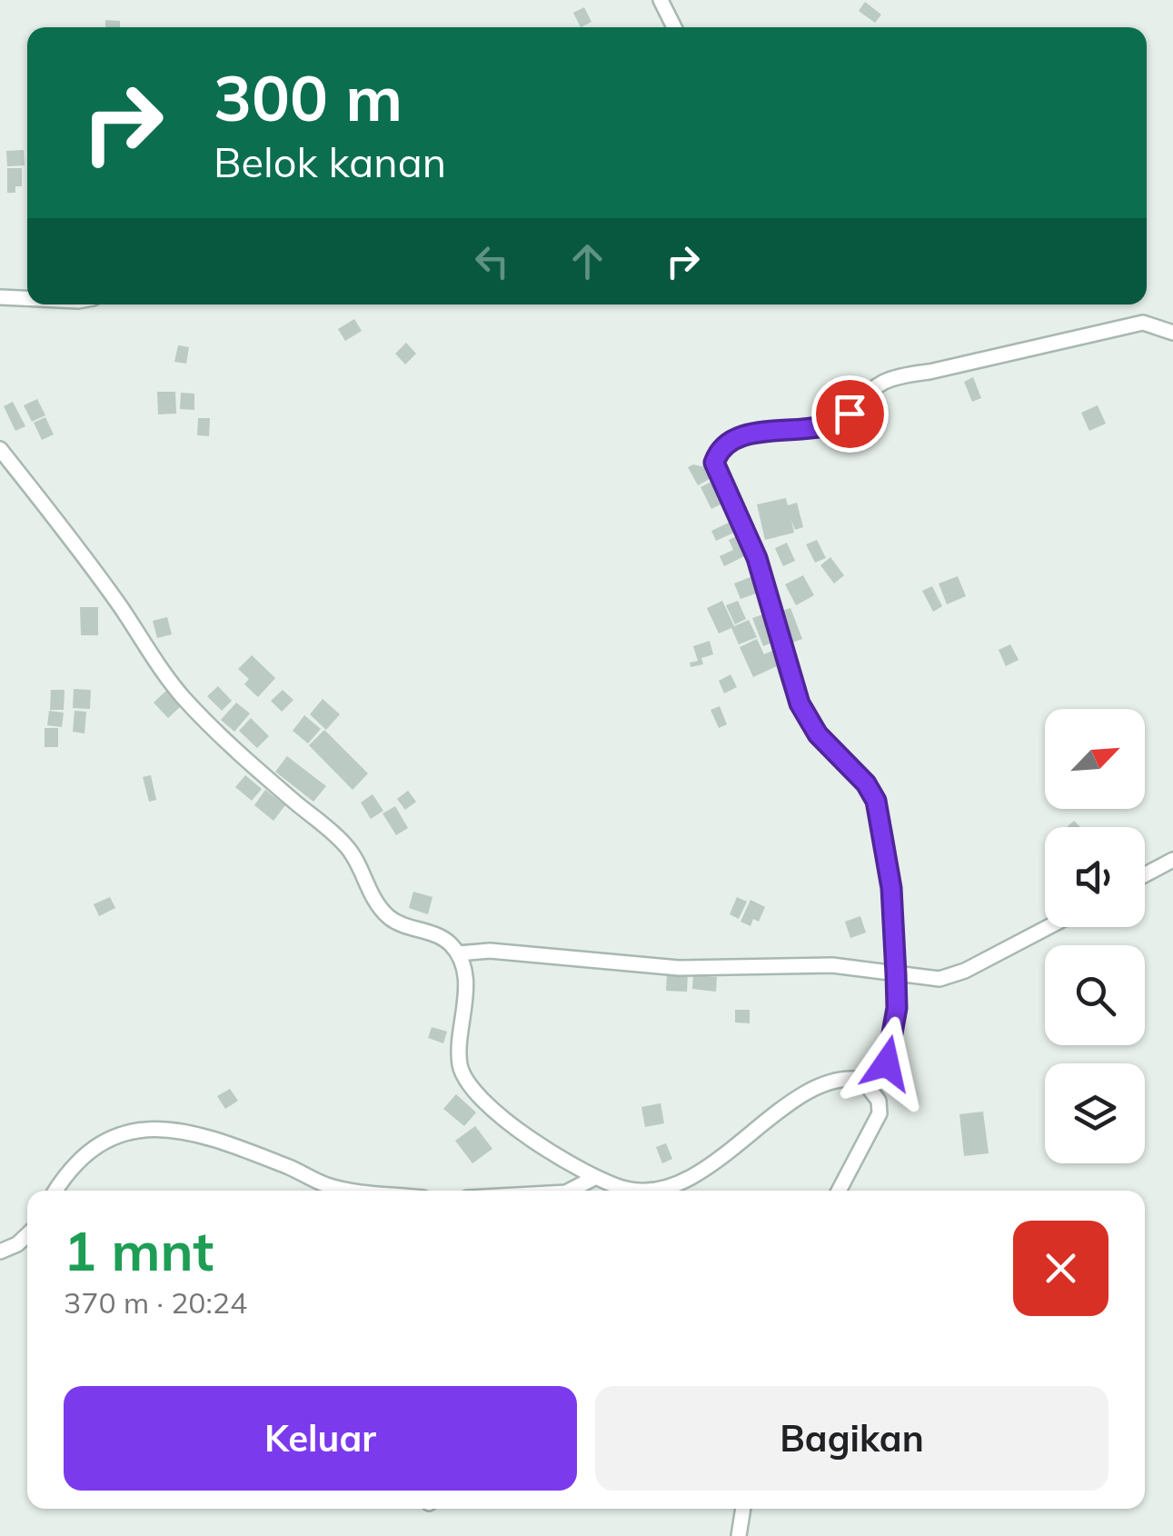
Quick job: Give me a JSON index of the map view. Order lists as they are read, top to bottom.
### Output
{
  "north": "top right",
  "page": {
    "turn": ["300 m", "Belok kanan"],
    "heading": ["1 mnt", "370 m · 20:24"],
    "buttons": ["Keluar", "Bagikan"]
  }
}
